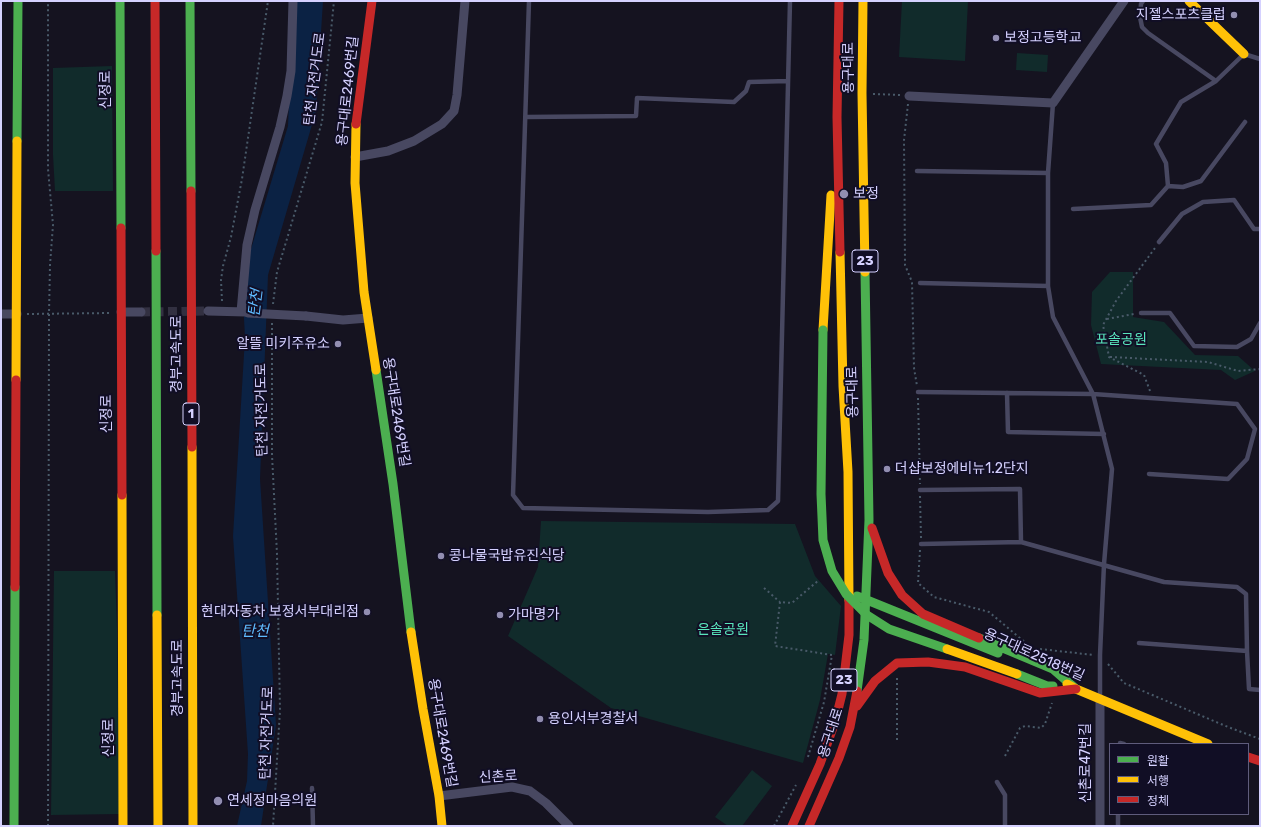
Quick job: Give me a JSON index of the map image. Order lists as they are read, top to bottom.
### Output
{
  "streets": {
    "main road": [
      "용구대로",
      "신정로",
      "용구대로2469번길",
      "23",
      "경부고속도로",
      "1",
      "용구대로2518번길"
    ],
    "street": ["신촌로47번길", "신촌로"],
    "path": ["탄천 자전거도로"]
  },
  "crossings": [
    ["용구대로", "용구대로2518번길"],
    ["용구대로2469번길", "신촌로"],
    ["용구대로2518번길", "신촌로47번길"]
  ],
  "water": ["탄천"],
  "parks": ["포솔공원", "은솔공원"],
  "places": [
    "지젤스포츠클럽",
    "보정고등학교",
    "보정",
    "알뜰 미키주유소",
    "더샵보정에비뉴1.2단지",
    "콩나물국밥유진식당",
    "현대자동차 보정서부대리점",
    "가마명가",
    "용인서부경찰서",
    "연세정마음의원"
  ],
  "legend": ["원활", "서행", "정체"]
}
